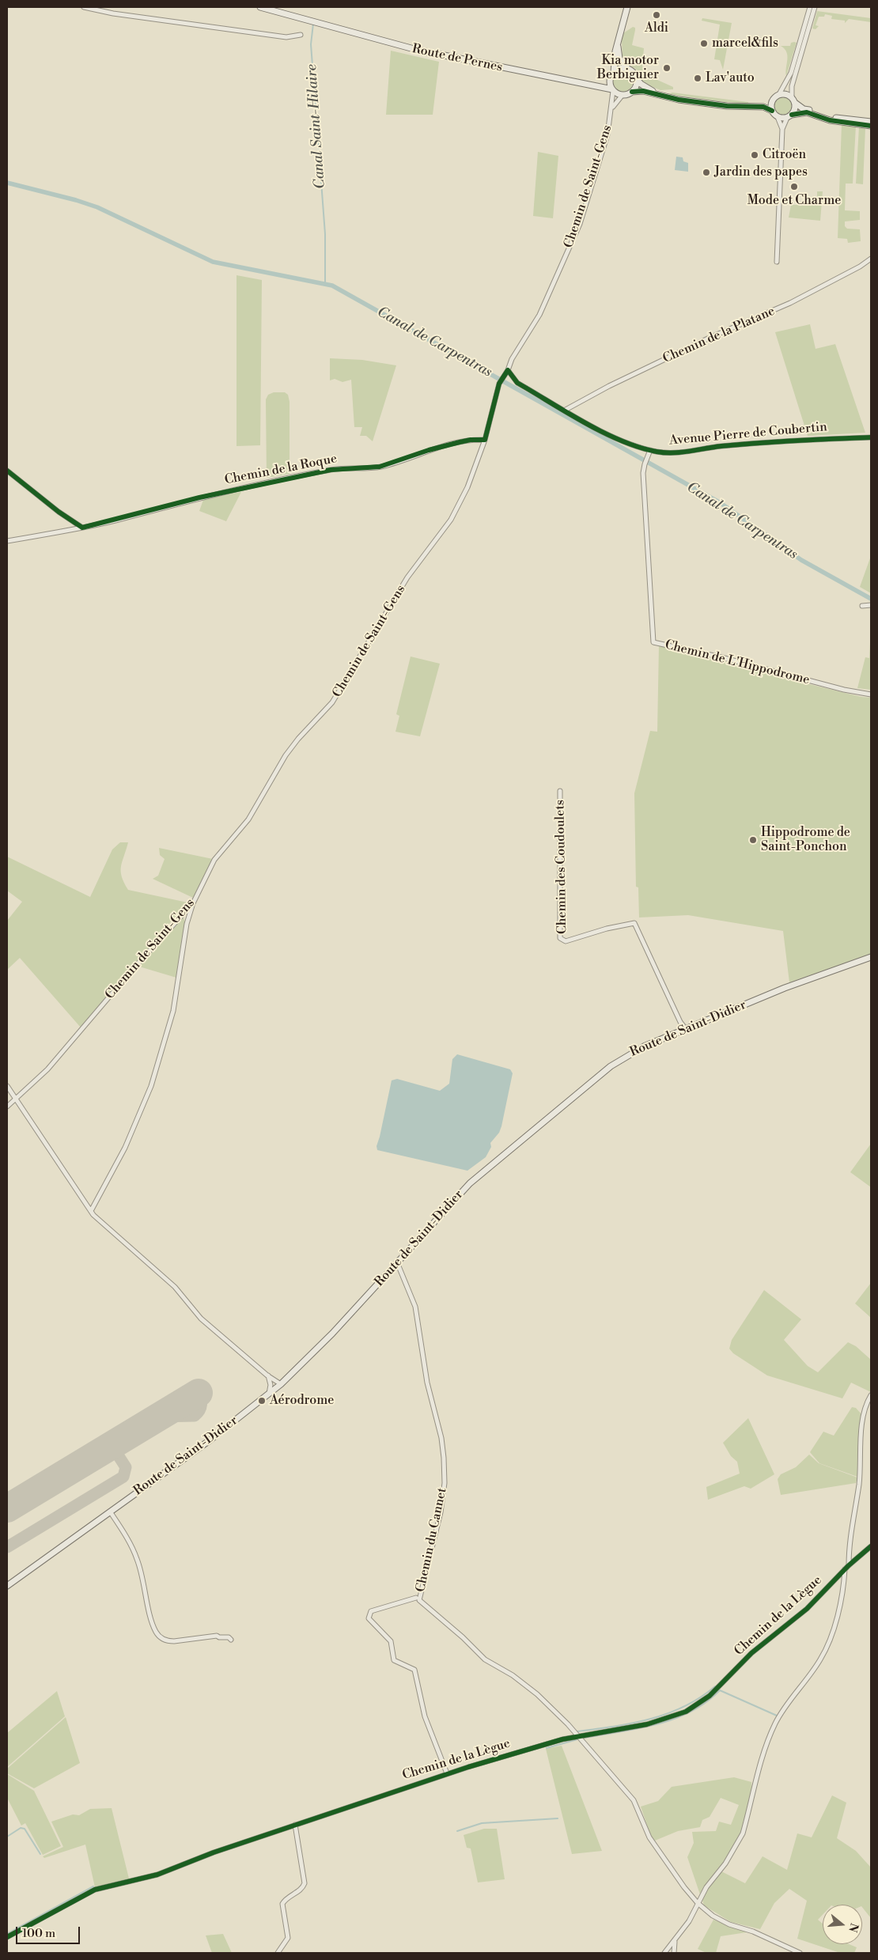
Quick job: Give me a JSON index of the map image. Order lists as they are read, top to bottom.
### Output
{
  "streets": {
    "main road": ["Route de Pernes", "Route de Saint-Didier"],
    "street": [
      "Chemin de Saint-Gens",
      "Chemin de la Platane",
      "Avenue Pierre de Coubertin",
      "Chemin de la Roque",
      "Chemin de L'Hippodrome",
      "Chemin des Coudoulets",
      "Chemin du Cannet",
      "Chemin de la Lègue"
    ]
  },
  "crossings": [
    ["Route de Pernes", "Chemin de Saint-Gens"],
    ["Chemin de Saint-Gens", "Avenue Pierre de Coubertin"],
    ["Chemin de Saint-Gens", "Chemin de la Roque"],
    ["Chemin de la Platane", "Avenue Pierre de Coubertin"],
    ["Avenue Pierre de Coubertin", "Chemin de L'Hippodrome"],
    ["Chemin des Coudoulets", "Route de Saint-Didier"],
    ["Route de Saint-Didier", "Chemin du Cannet"],
    ["Chemin du Cannet", "Chemin de la Lègue"]
  ],
  "water": ["Canal Saint-Hilaire", "Canal de Carpentras"],
  "places": [
    "Aldi",
    "marcel&fils",
    "Kia motor Berbiguier",
    "Lav'auto",
    "Citroën",
    "Jardin des papes",
    "Mode et Charme",
    "Hippodrome de Saint-Ponchon",
    "Aérodrome"
  ],
  "scale_bar": "100 m",
  "north": "right"
}
